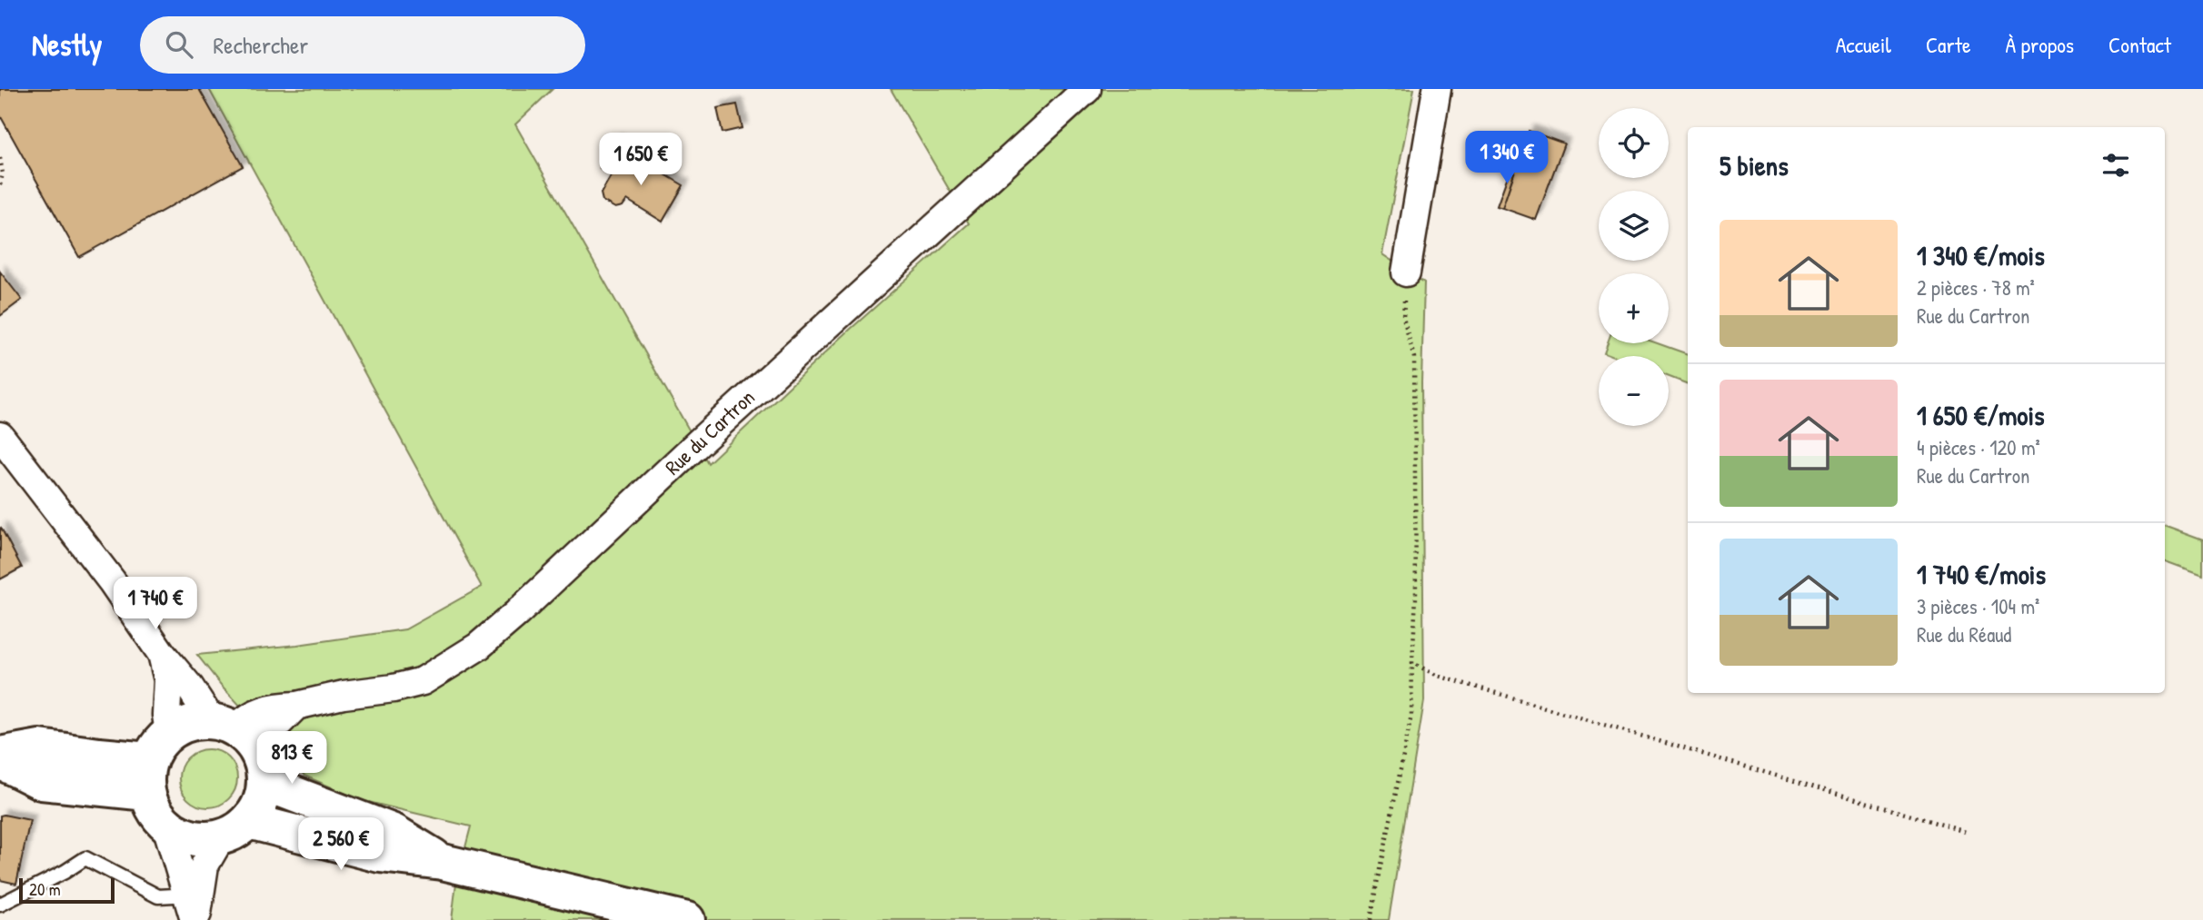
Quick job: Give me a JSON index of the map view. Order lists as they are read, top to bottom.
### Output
{
  "streets": {
    "street": ["Rue du Cartron"]
  },
  "scale_bar": "20 m",
  "page": {
    "header": "Nestly",
    "search": "Rechercher",
    "nav": [
      "Accueil",
      "Carte",
      "À propos",
      "Contact"
    ],
    "map_buttons": ["+", "−"],
    "heading": "5 biens",
    "price": [
      "1 340 €",
      "1 650 €",
      "1 740 €",
      "813 €",
      "2 560 €"
    ],
    "list": [
      {
        "name": "1 340 €/mois",
        "note": "2 pièces · 78 m² · Rue du Cartron"
      },
      {
        "name": "1 650 €/mois",
        "note": "4 pièces · 120 m² · Rue du Cartron"
      },
      {
        "name": "1 740 €/mois",
        "note": "3 pièces · 104 m² · Rue du Réaud"
      }
    ],
    "scale": "20 m"
  }
}
